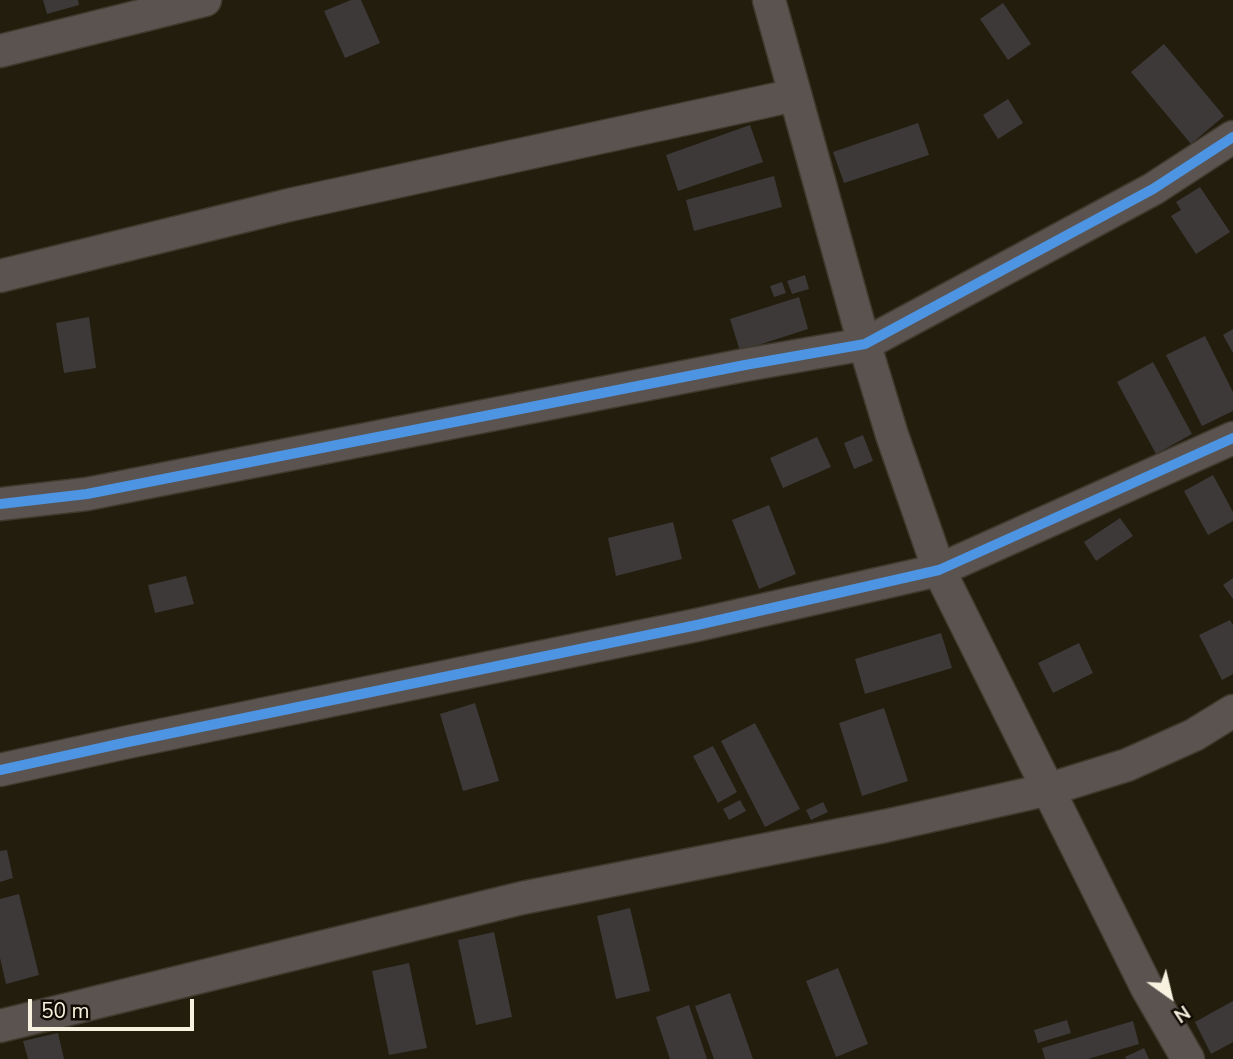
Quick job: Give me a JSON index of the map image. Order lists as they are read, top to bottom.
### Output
{
  "scale_bar": "50 m",
  "north": "bottom right"
}
